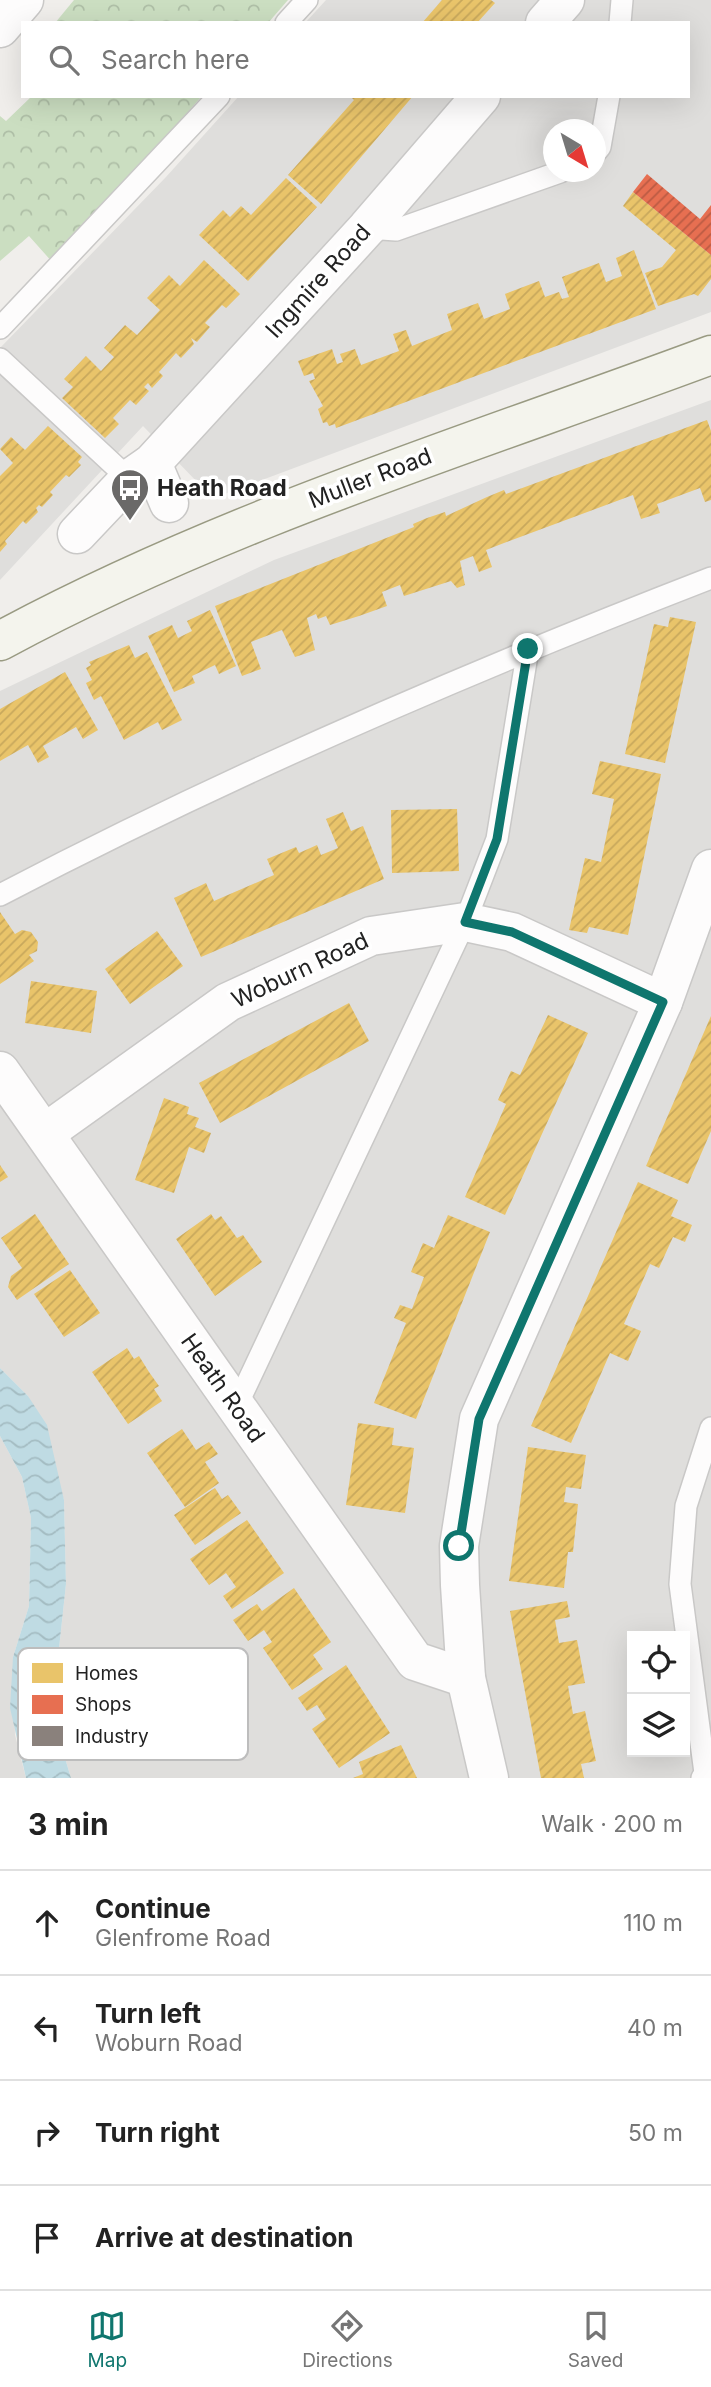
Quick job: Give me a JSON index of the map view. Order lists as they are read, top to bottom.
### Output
{
  "streets": {
    "main road": ["Muller Road"],
    "street": ["Ingmire Road", "Woburn Road", "Heath Road"]
  },
  "crossings": [
    ["Woburn Road", "Heath Road"]
  ],
  "places": {
    "bus stop": ["Heath Road"]
  },
  "legend": ["Homes", "Shops", "Industry"],
  "north": "bottom right",
  "page": {
    "search": "Search here",
    "heading": ["3 min", "Walk · 200 m"],
    "list": [
      ["Continue", "Glenfrome Road", "110 m"],
      ["Turn left", "Woburn Road", "40 m"],
      ["Turn right", "50 m"],
      "Arrive at destination"
    ],
    "nav": ["Map", "Directions", "Saved"]
  }
}
